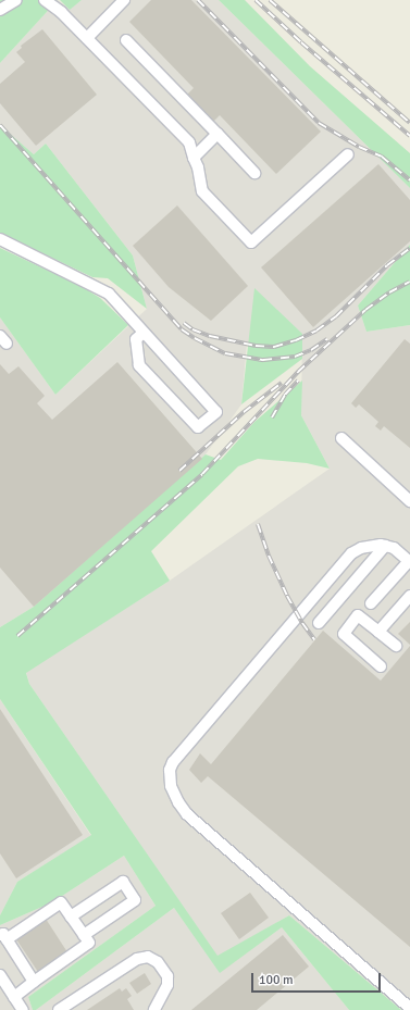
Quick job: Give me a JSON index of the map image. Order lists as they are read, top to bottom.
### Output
{
  "scale_bar": "100 m"
}
